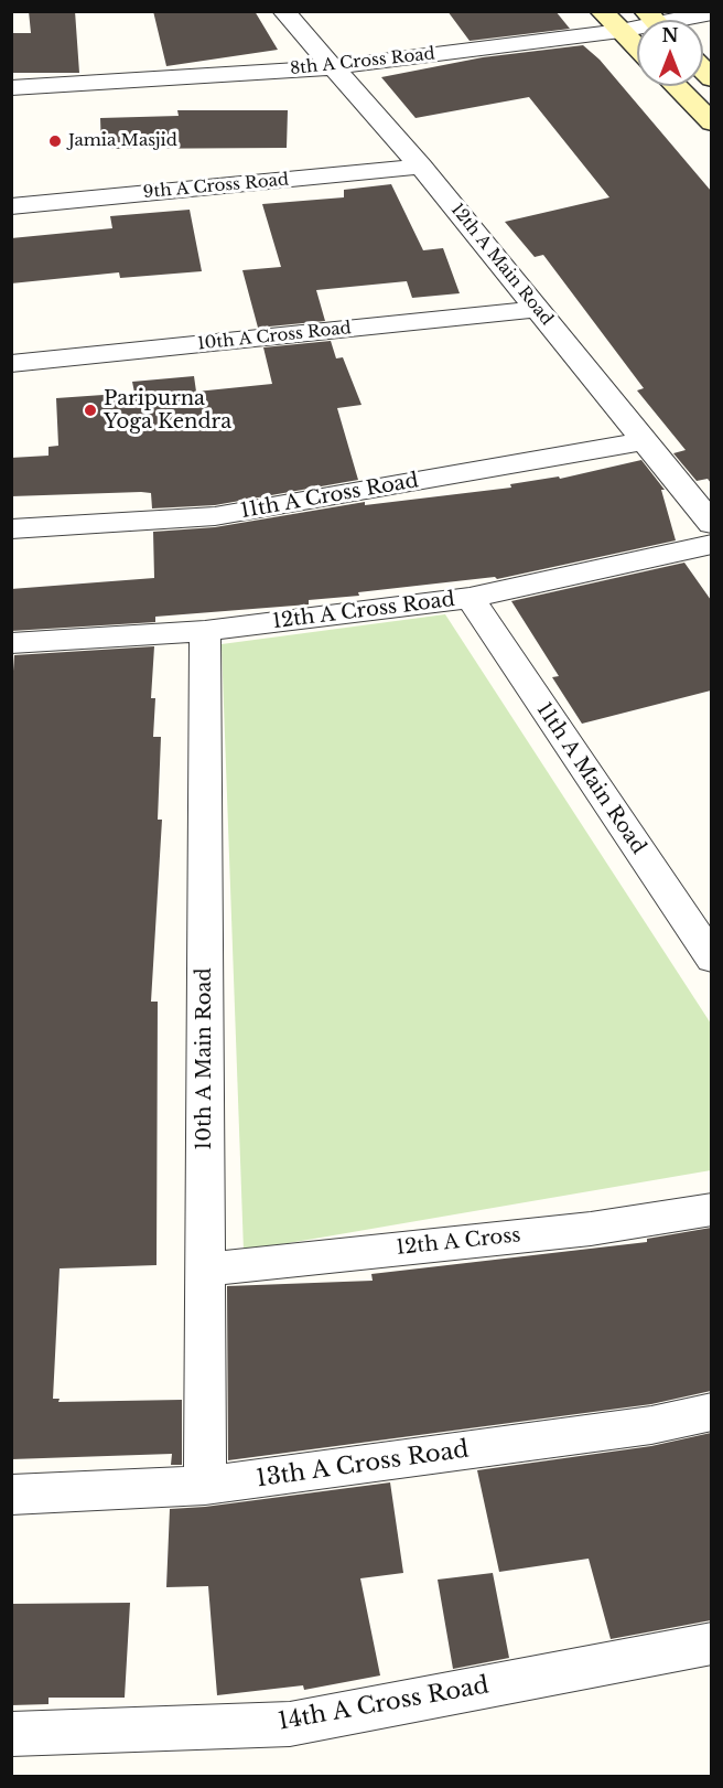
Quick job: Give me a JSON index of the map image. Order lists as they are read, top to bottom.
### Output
{
  "streets": {
    "street": [
      "8th A Cross Road",
      "9th A Cross Road",
      "12th A Main Road",
      "10th A Cross Road",
      "11th A Cross Road",
      "12th A Cross Road",
      "11th A Main Road",
      "10th A Main Road",
      "12th A Cross",
      "13th A Cross Road",
      "14th A Cross Road"
    ]
  },
  "crossings": [
    ["8th A Cross Road", "12th A Main Road"],
    ["9th A Cross Road", "12th A Main Road"],
    ["12th A Main Road", "10th A Cross Road"],
    ["12th A Main Road", "11th A Cross Road"],
    ["12th A Cross Road", "11th A Main Road"],
    ["12th A Cross Road", "10th A Main Road"],
    ["10th A Main Road", "12th A Cross"],
    ["10th A Main Road", "13th A Cross Road"]
  ],
  "places": ["Jamia Masjid", "Paripurna Yoga Kendra"],
  "north": "top"
}
